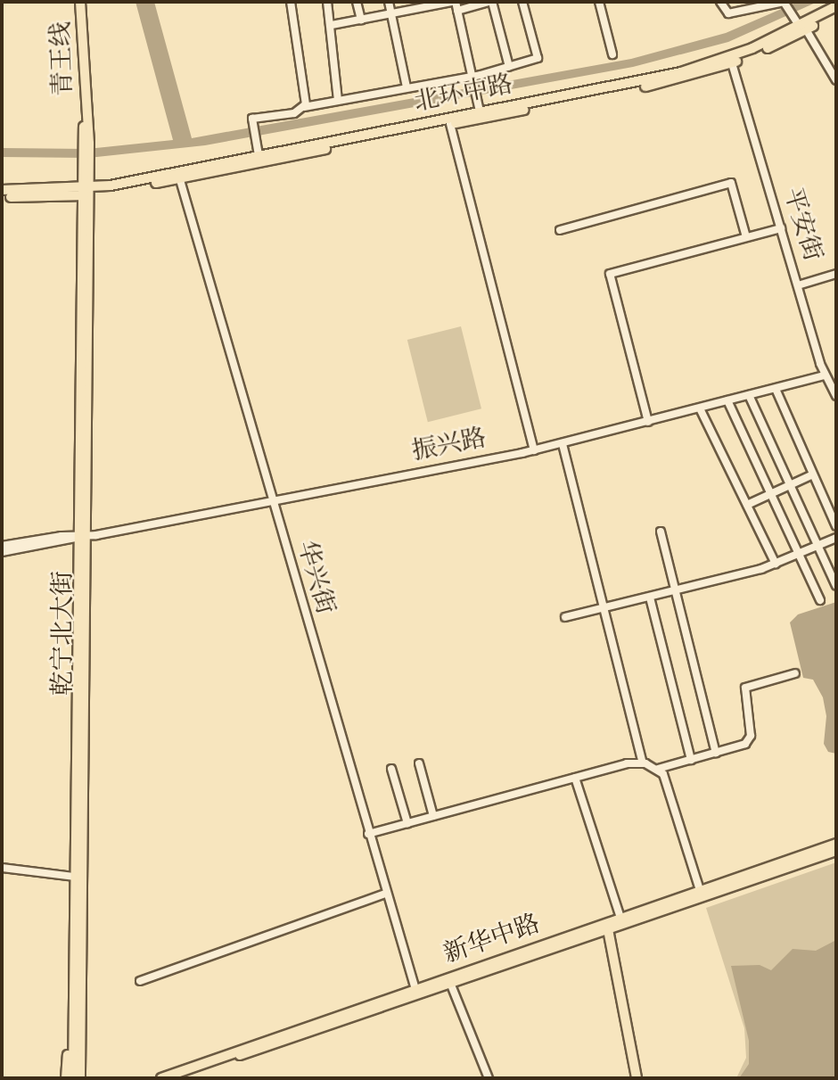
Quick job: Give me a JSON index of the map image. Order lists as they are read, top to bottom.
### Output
{
  "streets": {
    "main road": [
      "青王线",
      "北环中路",
      "乾宁北大街",
      "新华中路"
    ],
    "street": ["平安街", "振兴路", "华兴街"]
  },
  "crossings": [
    ["青王线", "乾宁北大街"],
    ["北环中路", "平安街"],
    ["北环中路", "华兴街"],
    ["北环中路", "乾宁北大街"],
    ["平安街", "振兴路"],
    ["振兴路", "华兴街"],
    ["振兴路", "乾宁北大街"],
    ["华兴街", "新华中路"]
  ]
}
